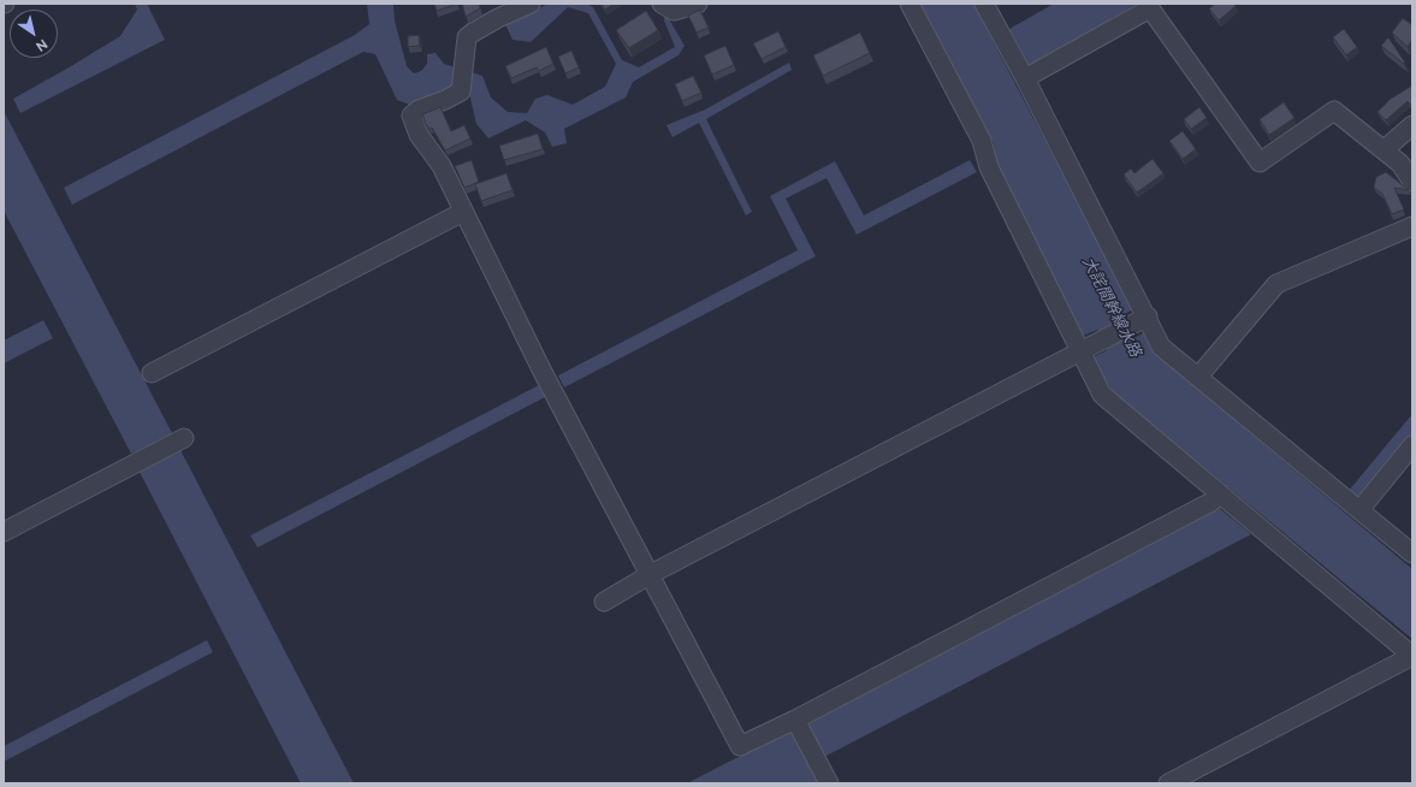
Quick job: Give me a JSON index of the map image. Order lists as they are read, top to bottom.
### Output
{
  "water": ["大詫間幹線水路"],
  "north": "bottom right"
}
